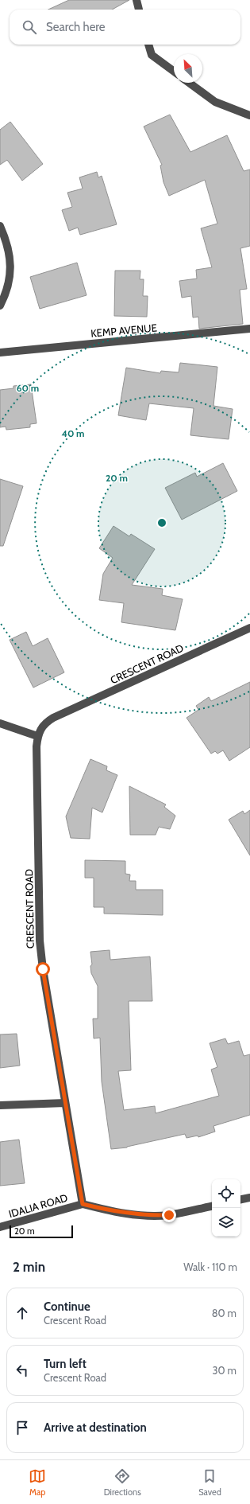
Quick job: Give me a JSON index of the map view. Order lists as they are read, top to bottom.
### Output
{
  "streets": {
    "street": ["KEMP AVENUE", "CRESCENT ROAD", "IDALIA ROAD"]
  },
  "crossings": [
    ["CRESCENT ROAD", "IDALIA ROAD"]
  ],
  "scale_bar": "20 m",
  "north": "top left",
  "page": {
    "search": "Search here",
    "scale": "20 m",
    "heading": ["2 min", "Walk · 110 m"],
    "list": [
      ["Continue", "Crescent Road", "80 m"],
      ["Turn left", "Crescent Road", "30 m"],
      "Arrive at destination"
    ],
    "nav": ["Map", "Directions", "Saved"]
  },
  "rings": ["60 m", "40 m", "20 m"]
}
